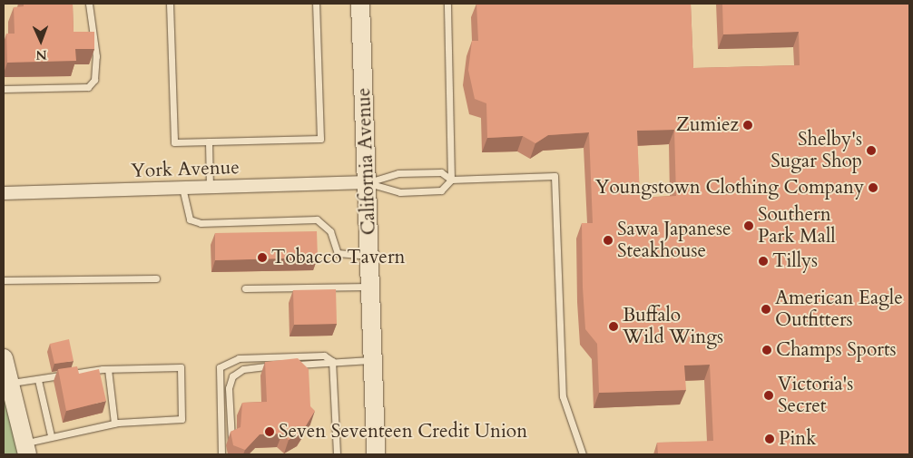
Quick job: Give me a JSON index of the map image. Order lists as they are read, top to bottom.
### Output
{
  "streets": {
    "street": ["California Avenue", "York Avenue"]
  },
  "crossings": [
    ["California Avenue", "York Avenue"]
  ],
  "places": [
    "Zumiez",
    "Shelby's Sugar Shop",
    "Youngstown Clothing Company",
    "Southern Park Mall",
    "Sawa Japanese Steakhouse",
    "Tobacco Tavern",
    "Tillys",
    "American Eagle Outfitters",
    "Buffalo Wild Wings",
    "Champs Sports",
    "Victoria's Secret",
    "Seven Seventeen Credit Union",
    "Pink"
  ],
  "north": "bottom"
}
